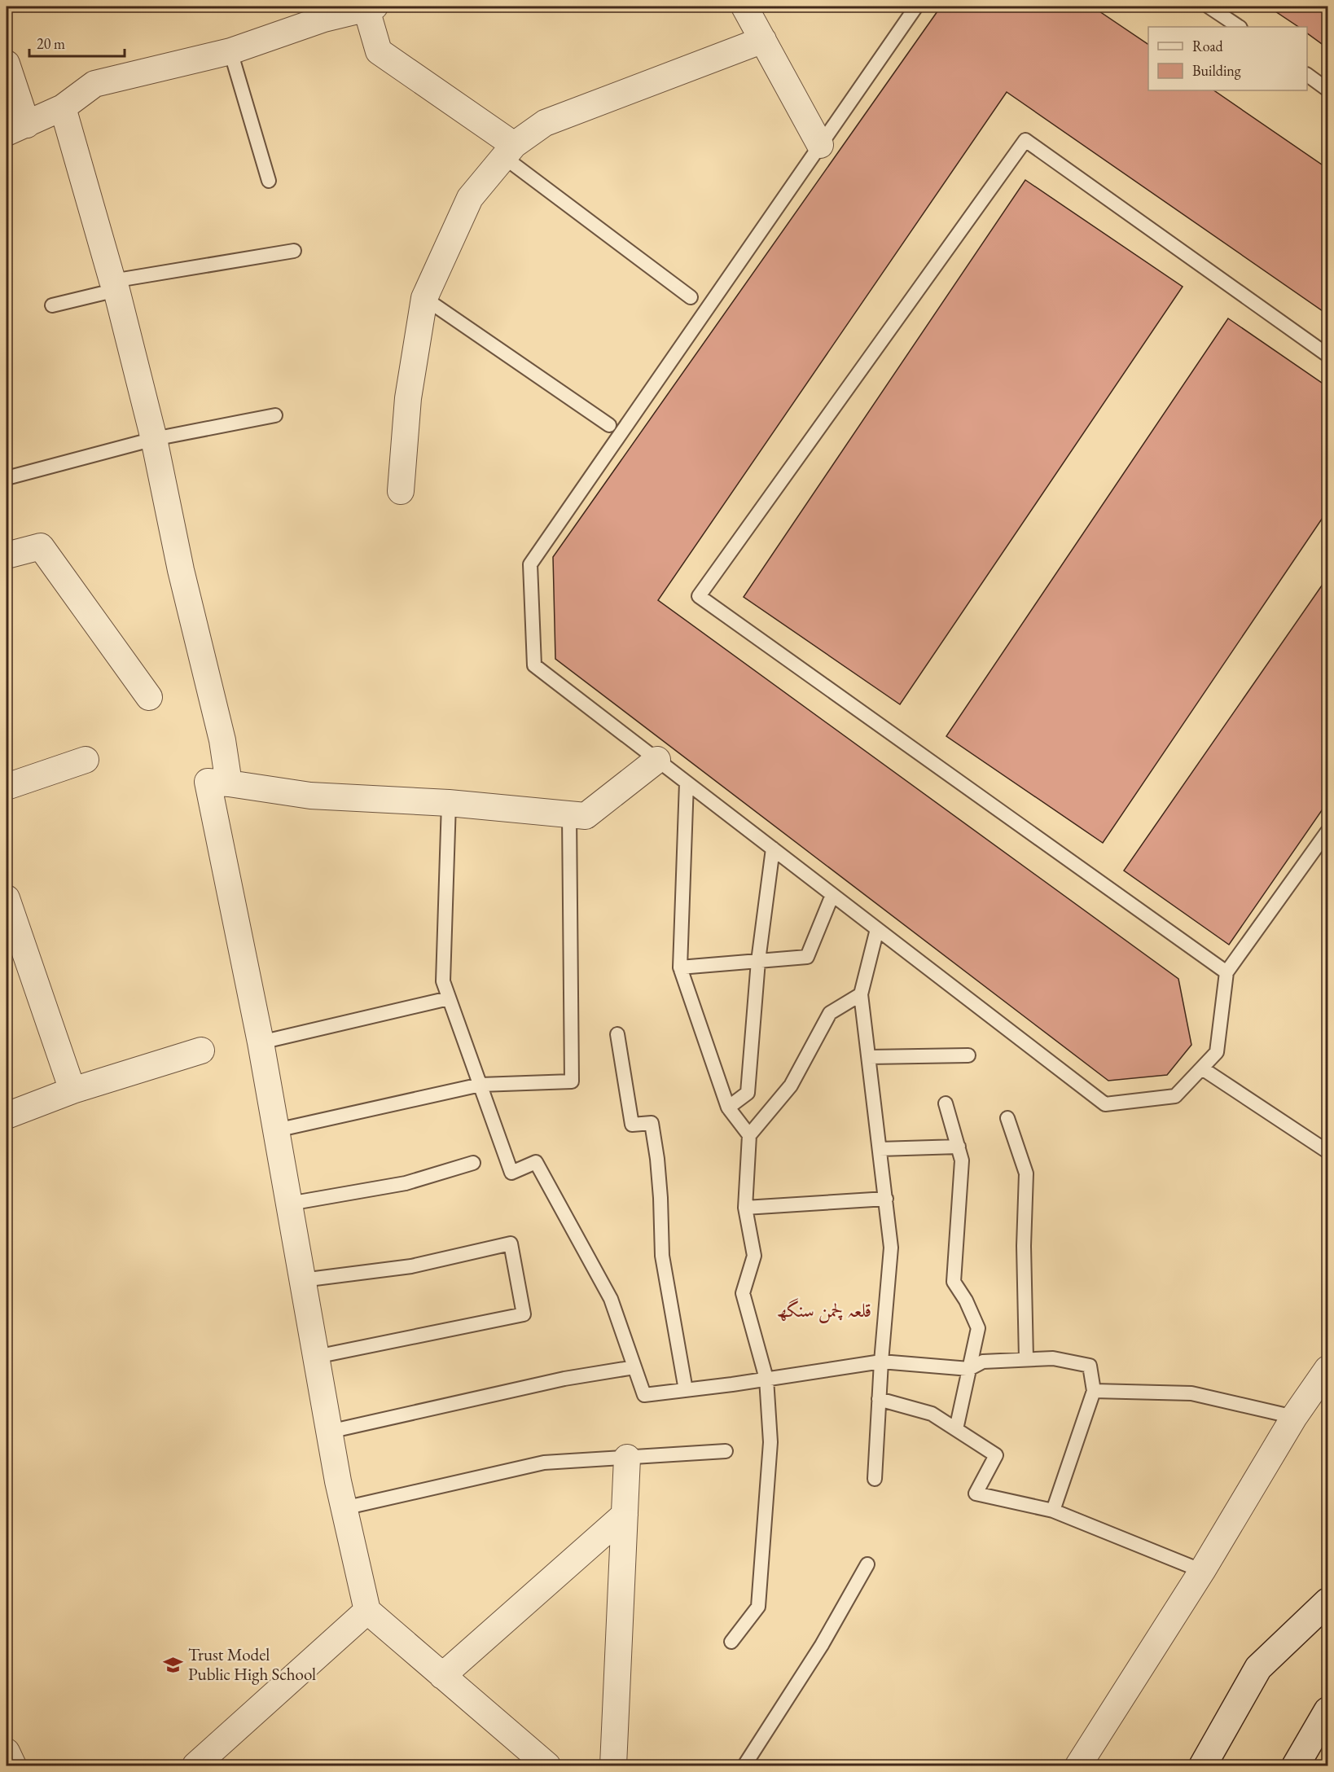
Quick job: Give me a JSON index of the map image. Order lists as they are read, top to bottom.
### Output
{
  "districts": ["قلعہ لچمن سنگھ"],
  "places": {
    "school or university": ["Trust Model Public High School"]
  },
  "legend": ["Road", "Building"],
  "scale_bar": "20 m"
}
